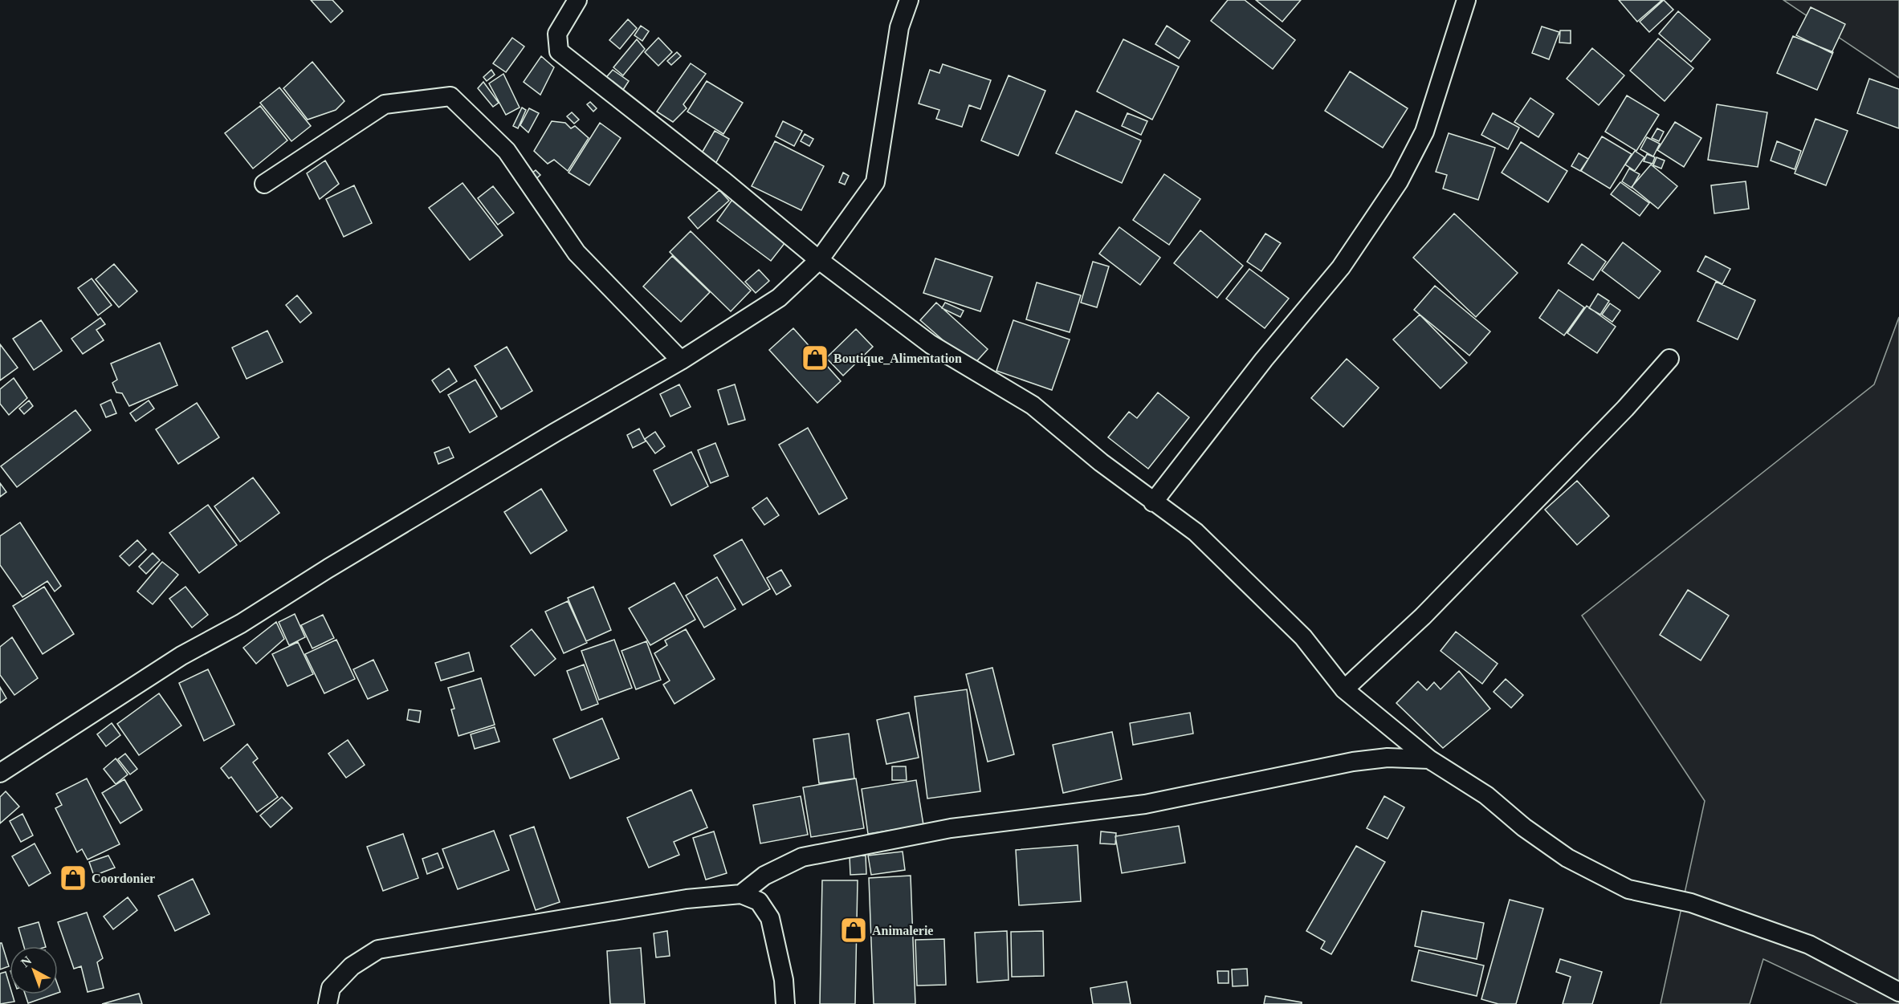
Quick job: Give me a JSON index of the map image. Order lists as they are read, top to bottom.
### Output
{
  "places": {
    "shop": ["Boutique_Alimentation", "Coordonier", "Animalerie"]
  },
  "north": "top left"
}
